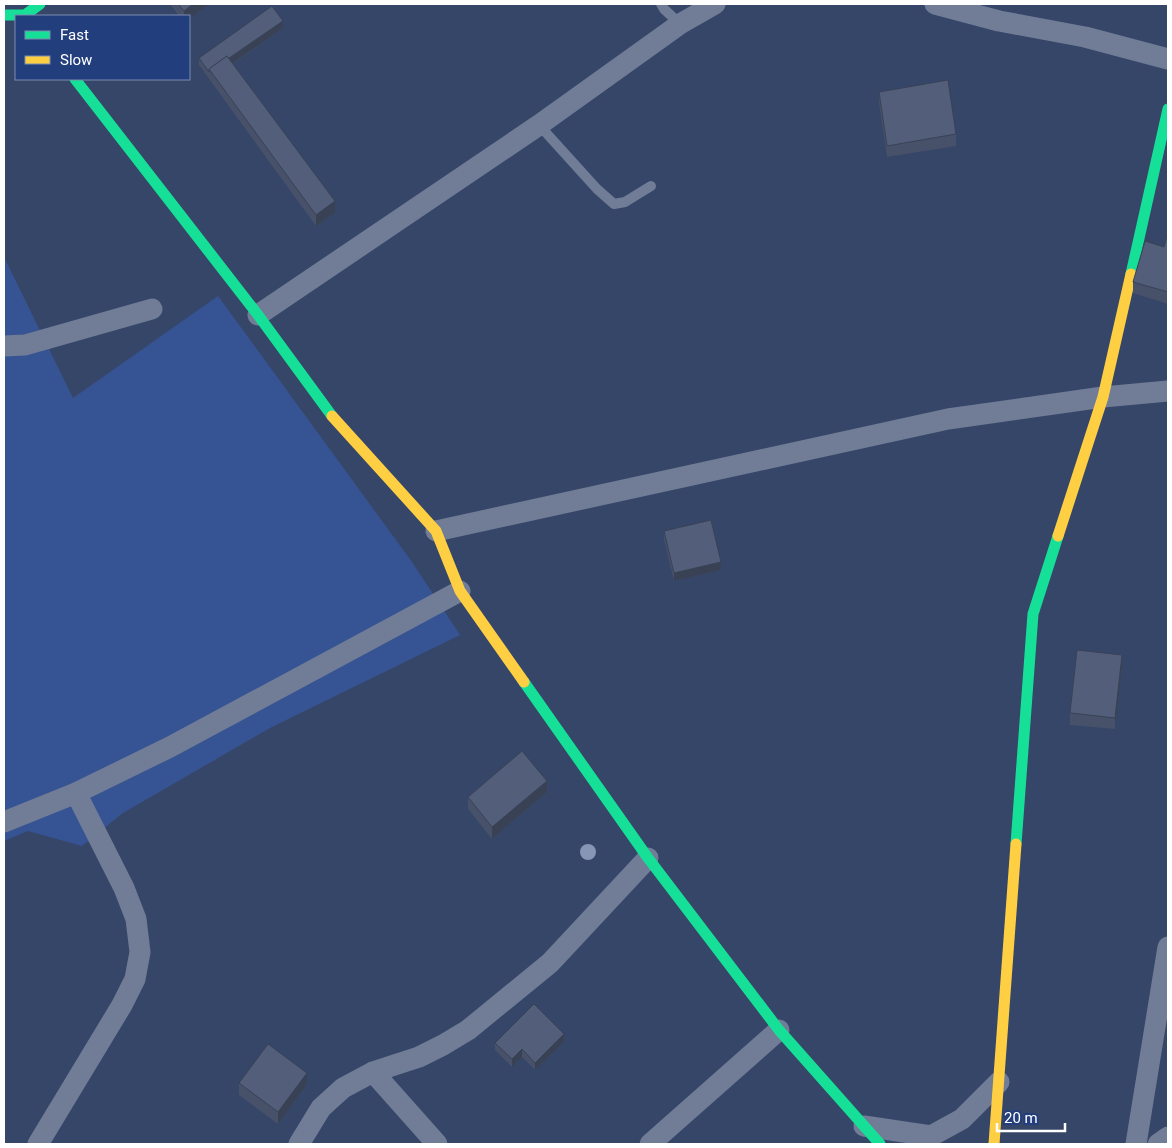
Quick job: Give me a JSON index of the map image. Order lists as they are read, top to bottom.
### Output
{
  "legend": ["Fast", "Slow"],
  "scale_bar": "20 m"
}
